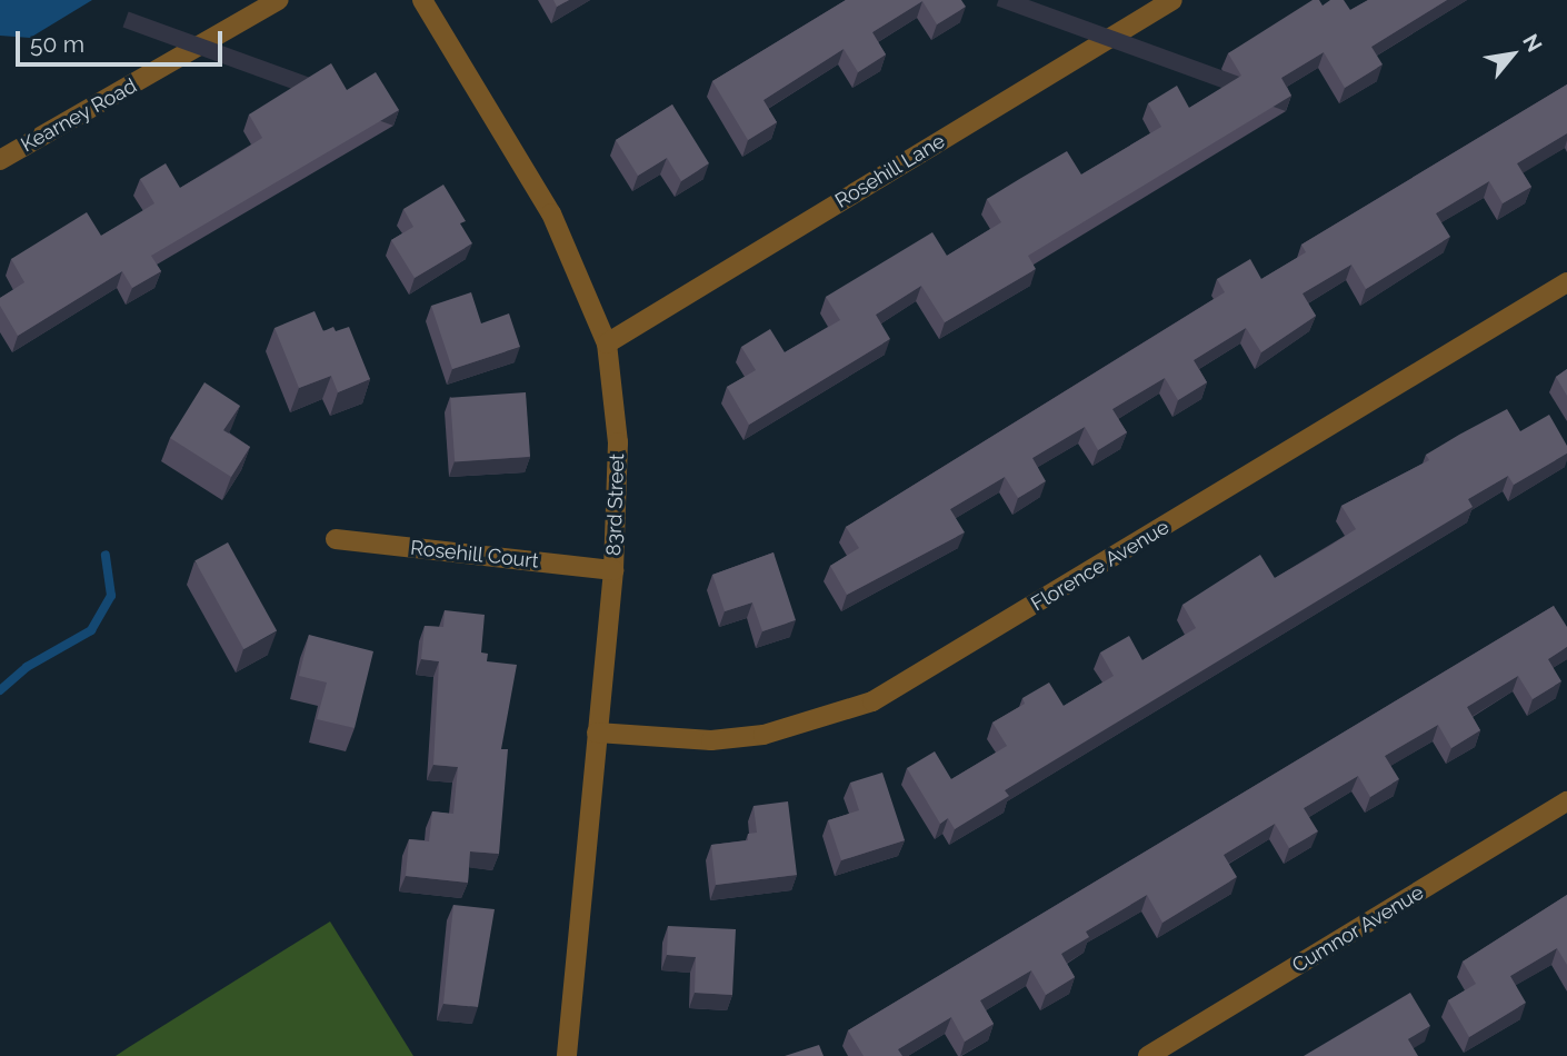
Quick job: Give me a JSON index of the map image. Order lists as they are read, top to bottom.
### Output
{
  "streets": {
    "street": [
      "Kearney Road",
      "Rosehill Lane",
      "83rd Street",
      "Rosehill Court",
      "Florence Avenue",
      "Cumnor Avenue"
    ]
  },
  "crossings": [
    ["Rosehill Lane", "83rd Street"],
    ["83rd Street", "Rosehill Court"],
    ["83rd Street", "Florence Avenue"]
  ],
  "scale_bar": "50 m",
  "north": "top right"
}
